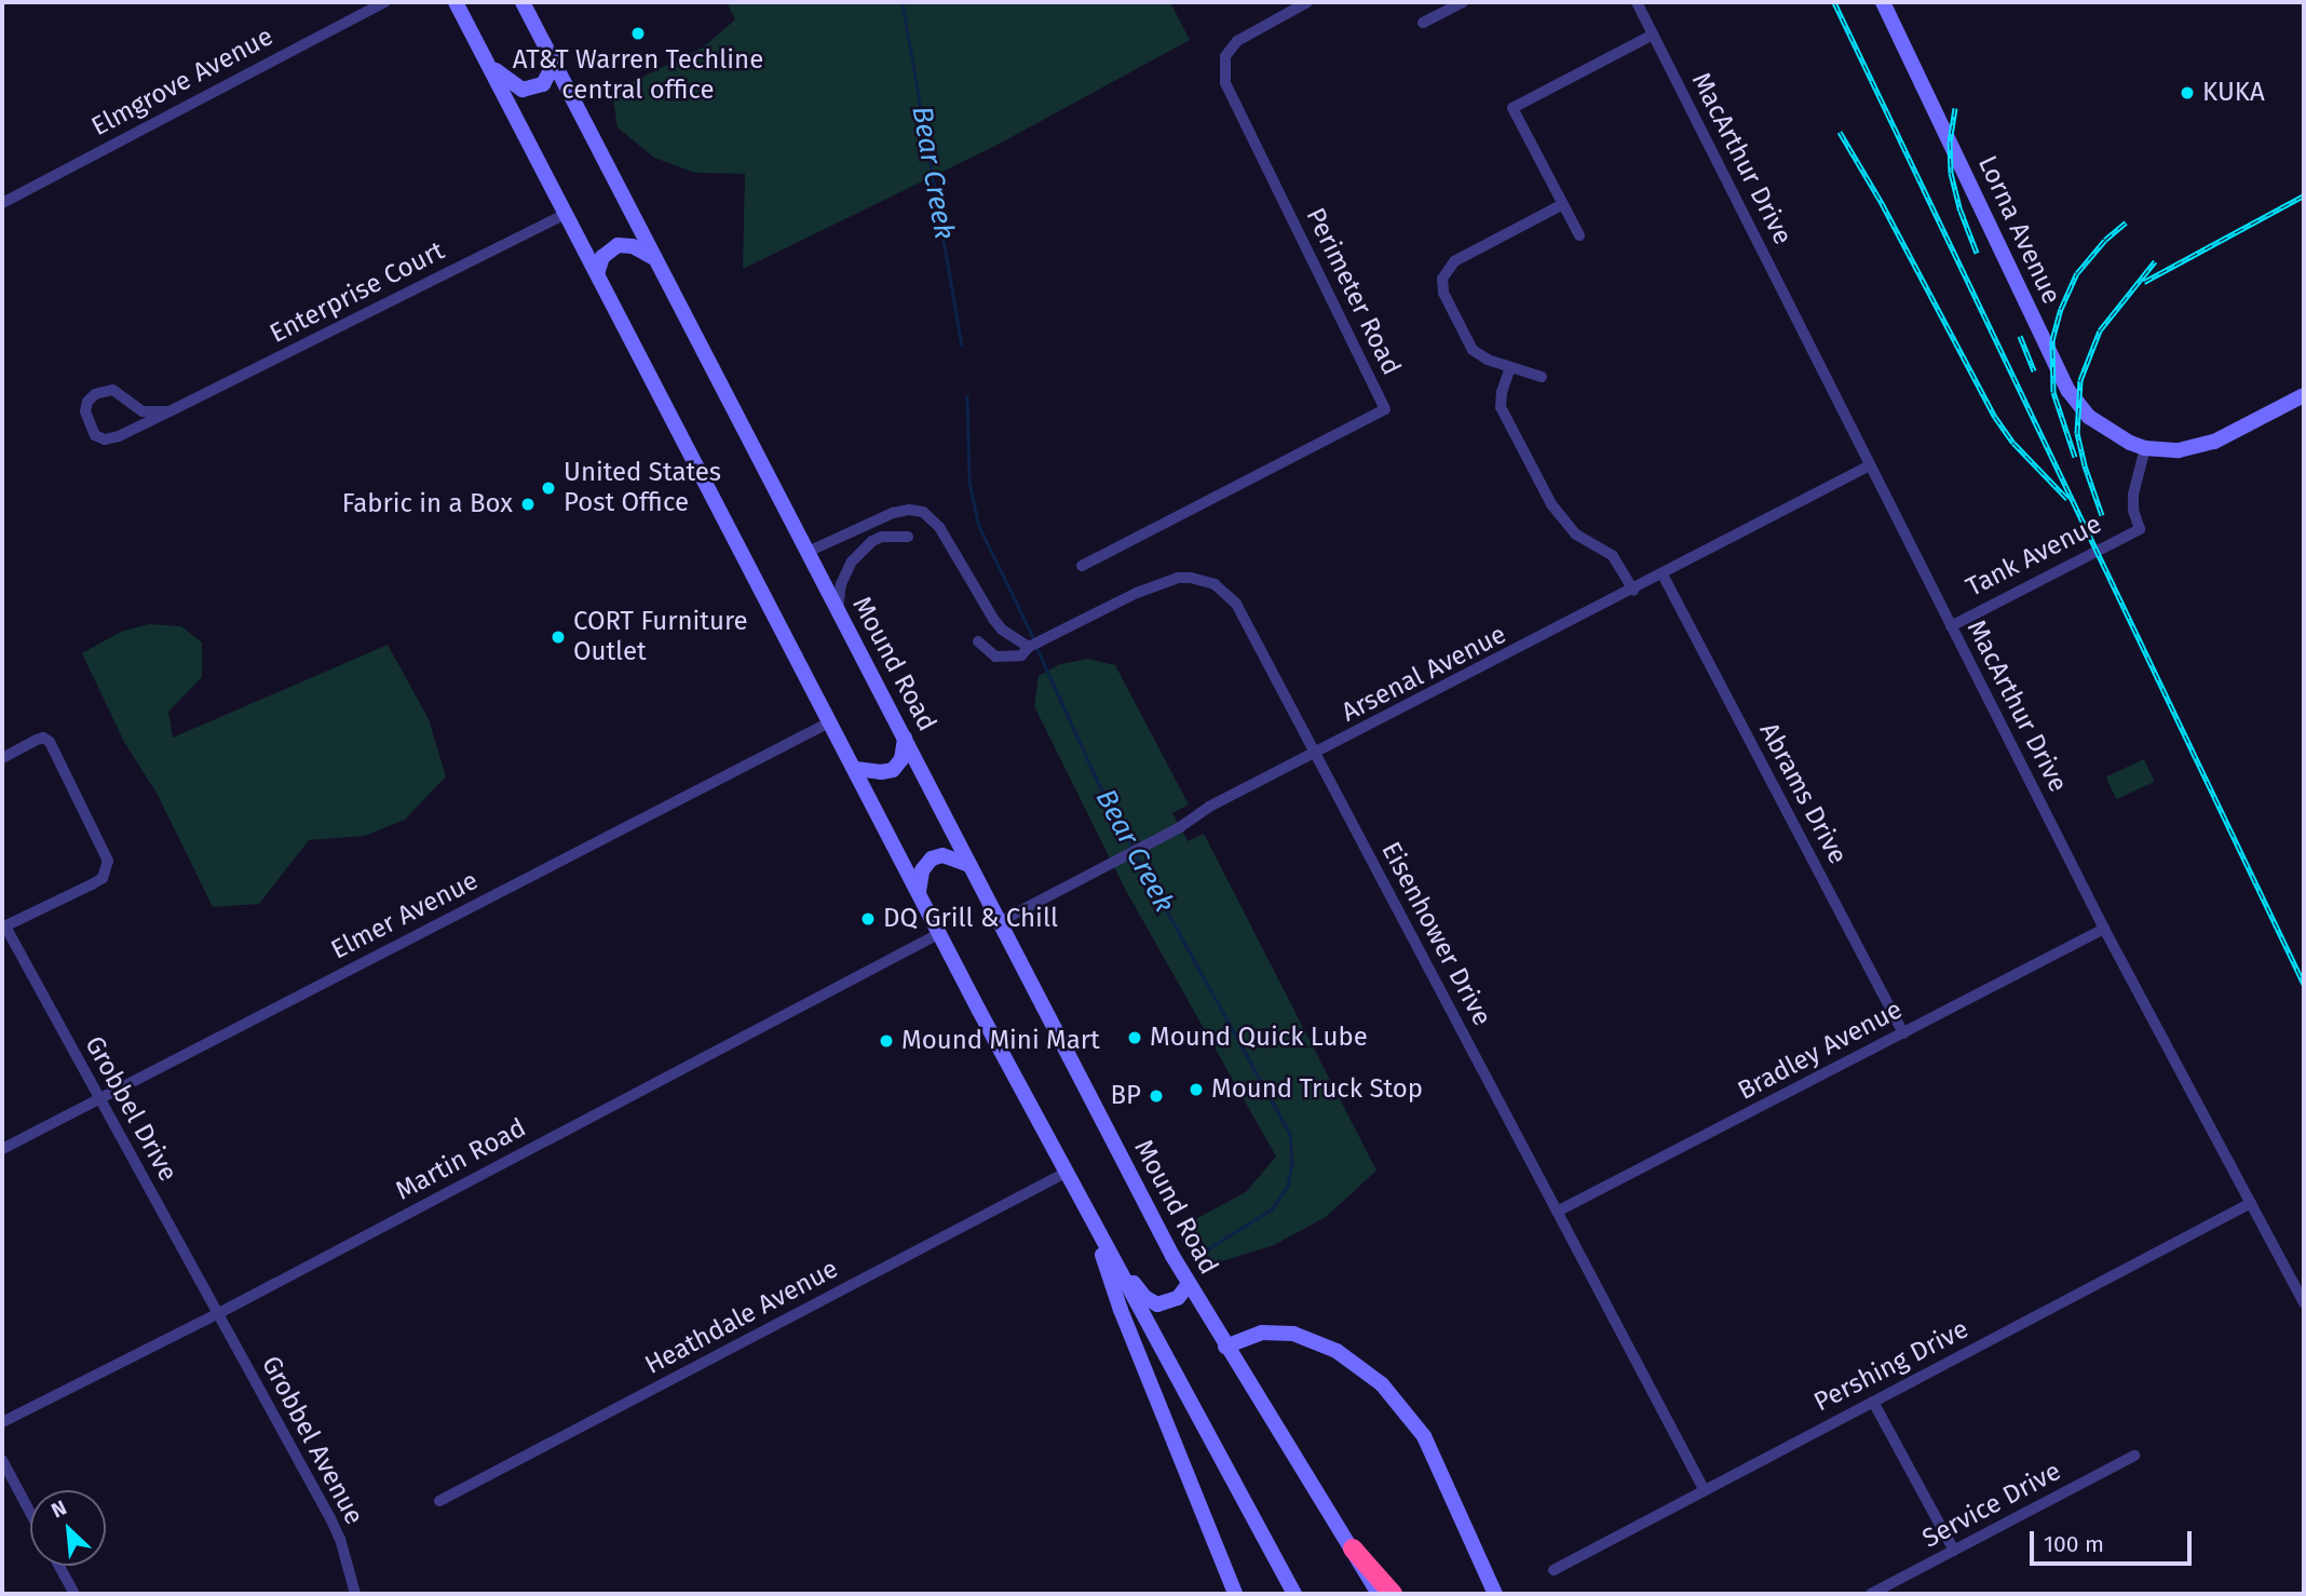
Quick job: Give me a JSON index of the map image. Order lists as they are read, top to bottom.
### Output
{
  "streets": {
    "main road": ["Lorna Avenue", "Mound Road"],
    "street": [
      "Elmgrove Avenue",
      "MacArthur Drive",
      "Perimeter Road",
      "Enterprise Court",
      "Tank Avenue",
      "Arsenal Avenue",
      "Abrams Drive",
      "Elmer Avenue",
      "Eisenhower Drive",
      "Bradley Avenue",
      "Grobbel Drive",
      "Martin Road",
      "Heathdale Avenue",
      "Pershing Drive",
      "Grobbel Avenue",
      "Service Drive"
    ]
  },
  "crossings": [
    ["MacArthur Drive", "Tank Avenue"],
    ["MacArthur Drive", "Arsenal Avenue"],
    ["MacArthur Drive", "Bradley Avenue"],
    ["MacArthur Drive", "Pershing Drive"],
    ["Lorna Avenue", "Tank Avenue"],
    ["Mound Road", "Arsenal Avenue"],
    ["Arsenal Avenue", "Abrams Drive"],
    ["Arsenal Avenue", "Eisenhower Drive"],
    ["Abrams Drive", "Bradley Avenue"],
    ["Elmer Avenue", "Grobbel Drive"],
    ["Eisenhower Drive", "Bradley Avenue"],
    ["Eisenhower Drive", "Pershing Drive"],
    ["Grobbel Drive", "Martin Road"],
    ["Grobbel Drive", "Grobbel Avenue"],
    ["Martin Road", "Grobbel Avenue"]
  ],
  "water": ["Bear Creek"],
  "places": [
    "AT&T Warren Techline central office",
    "KUKA",
    "United States Post Office",
    "Fabric in a Box",
    "CORT Furniture Outlet",
    "DQ Grill & Chill",
    "Mound Quick Lube",
    "Mound Mini Mart",
    "Mound Truck Stop",
    "BP"
  ],
  "scale_bar": "100 m",
  "north": "top left"
}
